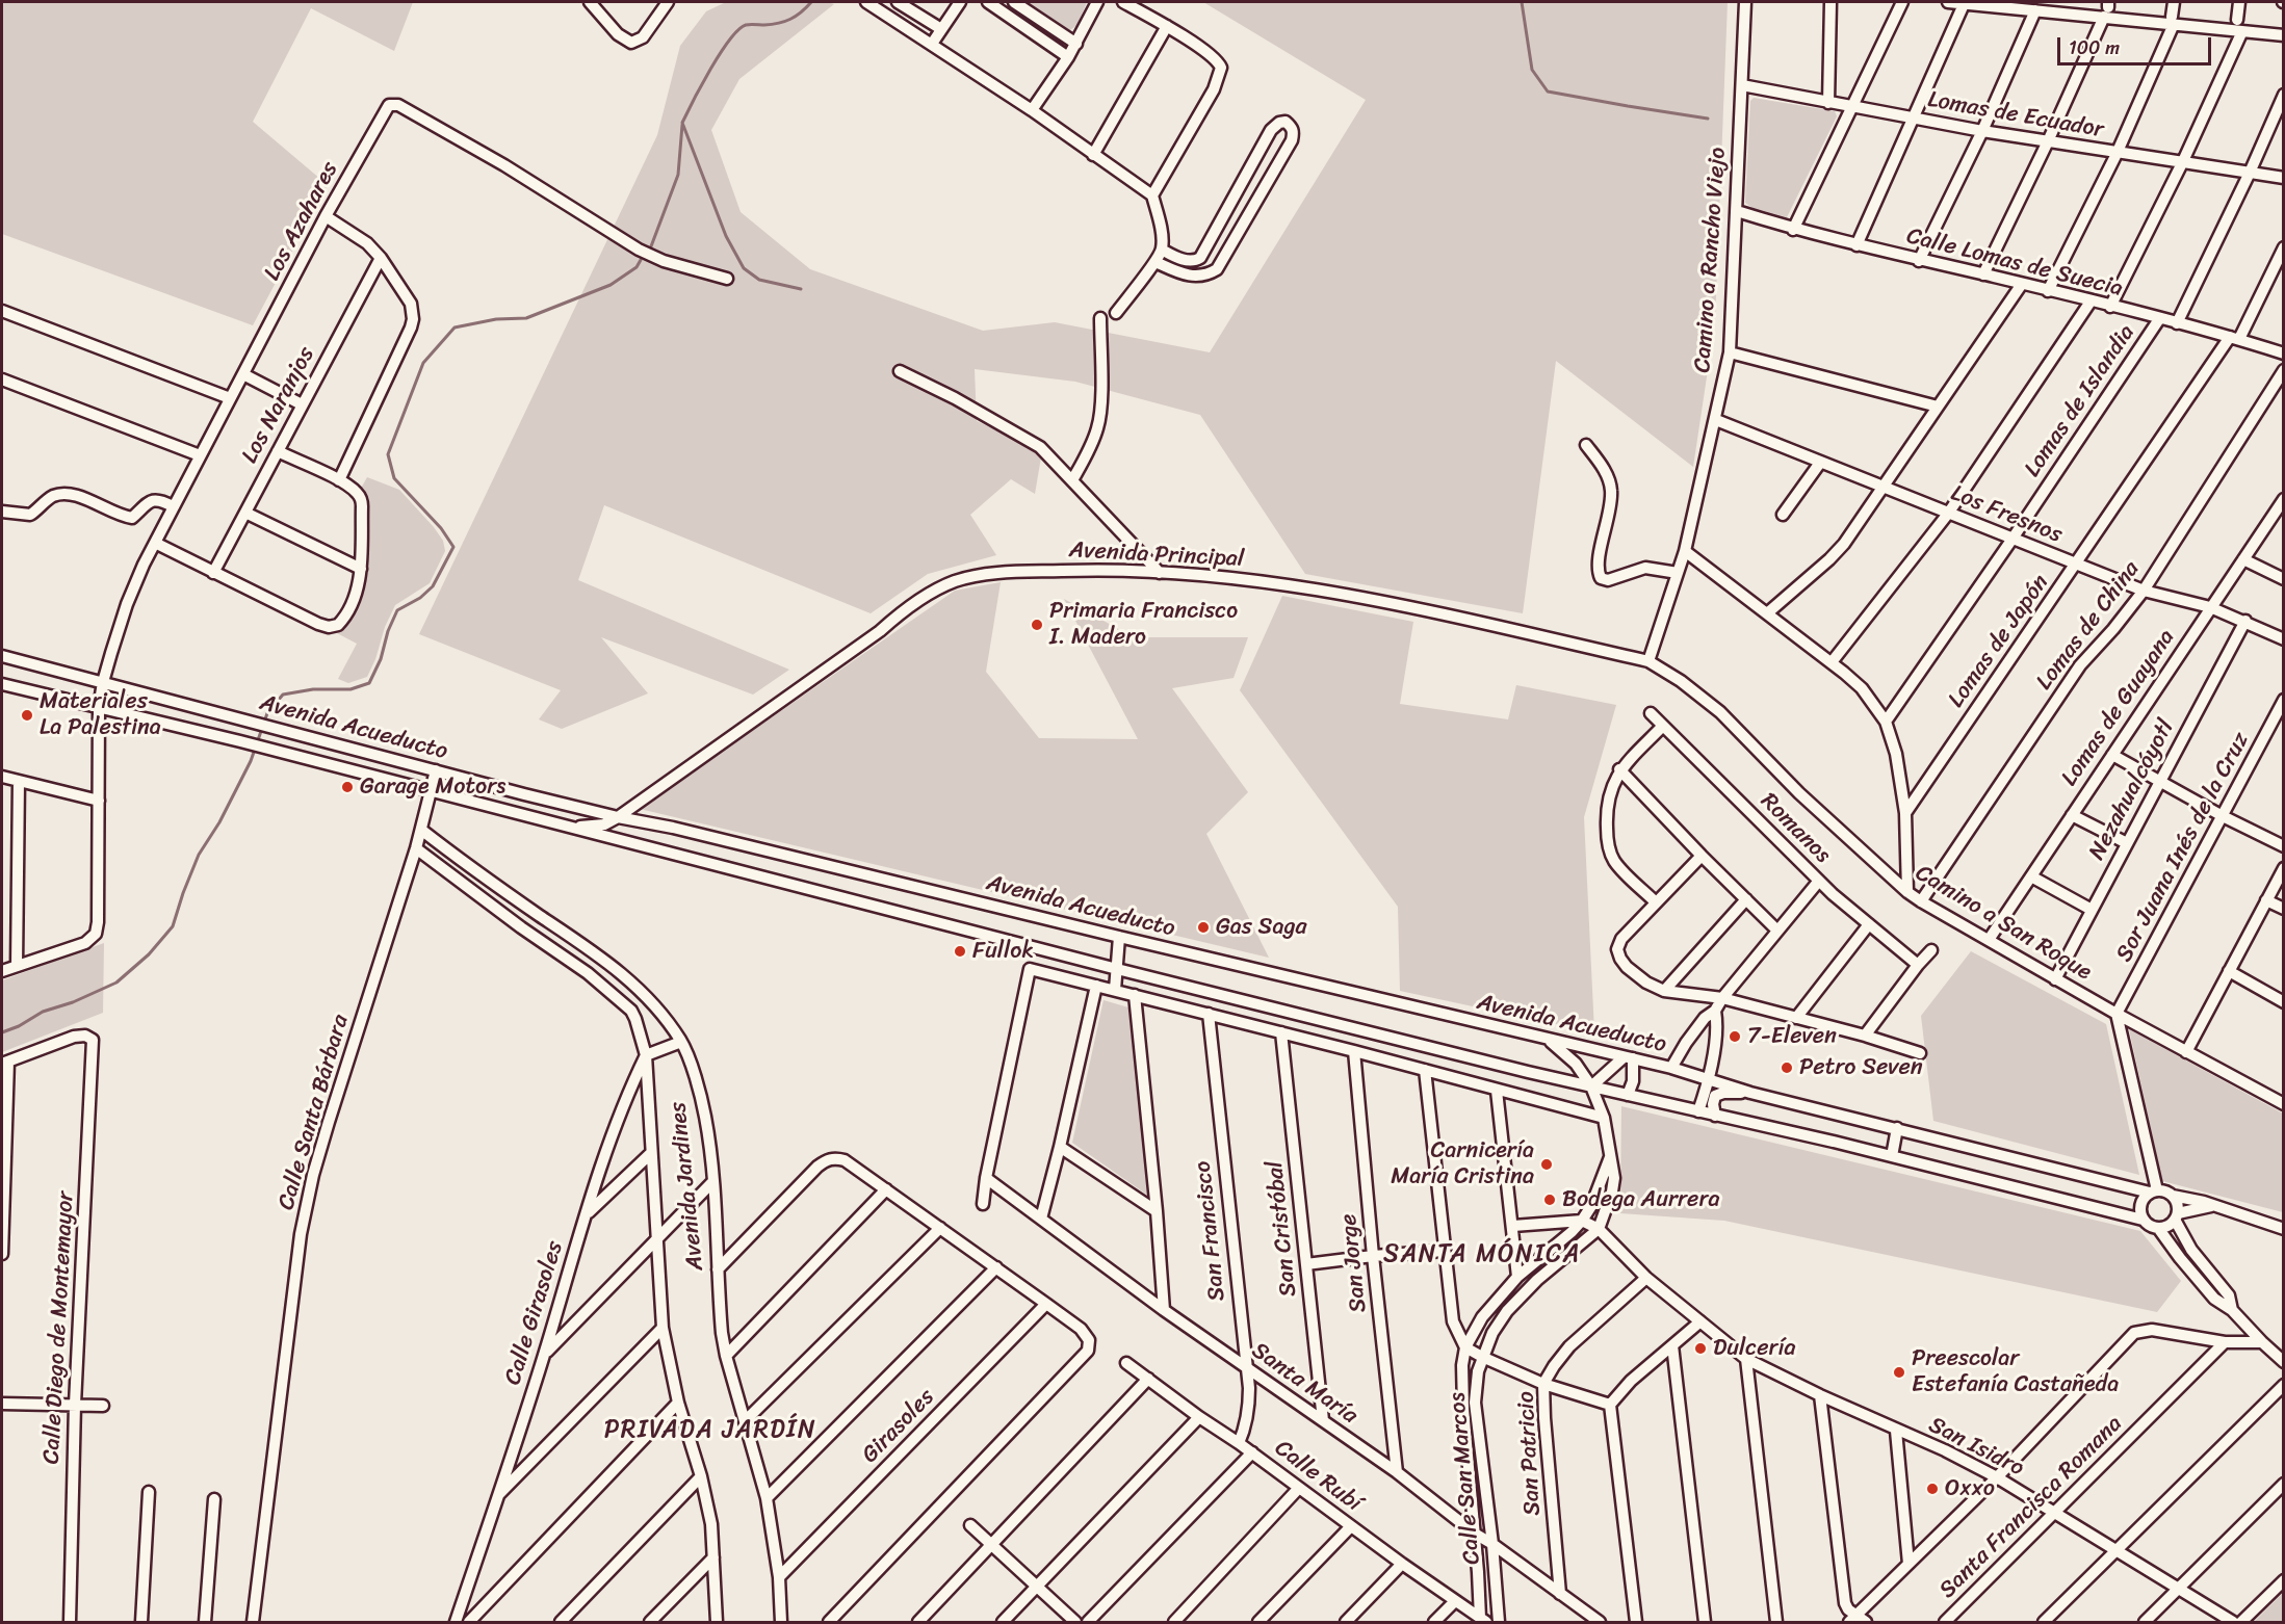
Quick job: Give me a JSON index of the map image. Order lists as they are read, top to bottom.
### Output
{
  "streets": {
    "street": [
      "Lomas de Ecuador",
      "Los Azahares",
      "Camino a Rancho Viejo",
      "Calle Lomas de Suecia",
      "Lomas de Islandia",
      "Los Naranjos",
      "Los Fresnos",
      "Avenida Principal",
      "Lomas de China",
      "Lomas de Japón",
      "Lomas de Guayana",
      "Avenida Acueducto",
      "Nezahualcóyotl",
      "Romanos",
      "Sor Juana Inés de la Cruz",
      "Camino a San Roque",
      "Calle Santa Bárbara",
      "Avenida Jardines",
      "San Cristóbal",
      "San Francisco",
      "San Jorge",
      "Calle Girasoles",
      "Calle Diego de Montemayor",
      "Santa María",
      "Girasoles",
      "San Isidro",
      "San Patricio",
      "Calle Rubí",
      "Calle San Marcos",
      "Santa Francisca Romana"
    ]
  },
  "crossings": [
    ["Lomas de Ecuador", "Camino a Rancho Viejo"],
    ["Los Azahares", "Avenida Acueducto"],
    ["Camino a Rancho Viejo", "Calle Lomas de Suecia"],
    ["Camino a Rancho Viejo", "Los Fresnos"],
    ["Camino a Rancho Viejo", "Avenida Principal"],
    ["Camino a Rancho Viejo", "Camino a San Roque"],
    ["Calle Lomas de Suecia", "Lomas de Islandia"],
    ["Calle Lomas de Suecia", "Lomas de Japón"],
    ["Lomas de Islandia", "Los Fresnos"],
    ["Los Fresnos", "Lomas de China"],
    ["Los Fresnos", "Lomas de Japón"],
    ["Los Fresnos", "Lomas de Guayana"],
    ["Los Fresnos", "Nezahualcóyotl"],
    ["Avenida Principal", "Avenida Acueducto"],
    ["Avenida Principal", "Camino a San Roque"],
    ["Lomas de China", "Camino a San Roque"],
    ["Lomas de Guayana", "Camino a San Roque"],
    ["Avenida Acueducto", "Calle Santa Bárbara"],
    ["Avenida Acueducto", "Calle San Marcos"],
    ["Nezahualcóyotl", "Camino a San Roque"],
    ["Sor Juana Inés de la Cruz", "Camino a San Roque"],
    ["Calle Santa Bárbara", "Avenida Jardines"],
    ["Avenida Jardines", "Calle Girasoles"],
    ["Avenida Jardines", "Girasoles"],
    ["San Cristóbal", "Santa María"],
    ["San Francisco", "Santa María"],
    ["San Francisco", "Calle Rubí"],
    ["San Jorge", "Santa María"],
    ["Santa María", "San Patricio"],
    ["Santa María", "Calle San Marcos"],
    ["San Isidro", "San Patricio"],
    ["San Isidro", "Calle San Marcos"],
    ["San Isidro", "Santa Francisca Romana"],
    ["Calle Rubí", "Calle San Marcos"]
  ],
  "districts": ["SANTA MÓNICA", "PRIVADA JARDÍN"],
  "places": [
    "Primaria Francisco I. Madero",
    "Materiales La Palestina",
    "Garage Motors",
    "Gas Saga",
    "Fullok",
    "7-Eleven",
    "Petro Seven",
    "Carnicería María Cristina",
    "Bodega Aurrera",
    "Dulcería",
    "Preescolar Estefanía Castañeda",
    "Oxxo"
  ],
  "scale_bar": "100 m"
}
